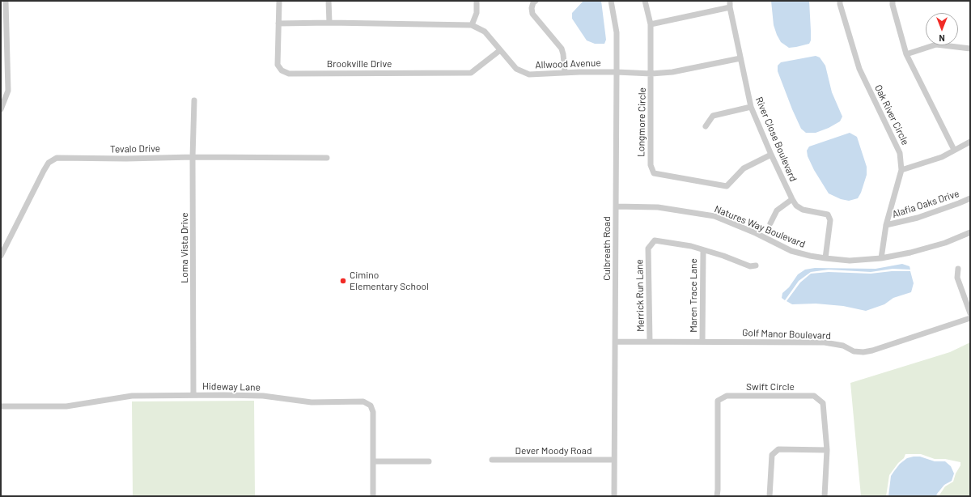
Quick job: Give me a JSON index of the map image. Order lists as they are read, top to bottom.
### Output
{
  "streets": {
    "street": [
      "Brookville Drive",
      "Allwood Avenue",
      "Oak River Circle",
      "Longmore Circle",
      "River Close Boulevard",
      "Tevalo Drive",
      "Alafia Oaks Drive",
      "Natures Way Boulevard",
      "Loma Vista Drive",
      "Culbreath Road",
      "Merrick Run Lane",
      "Maren Trace Lane",
      "Golf Manor Boulevard",
      "Hideway Lane",
      "Swift Circle",
      "Dever Moody Road"
    ]
  },
  "crossings": [
    ["Brookville Drive", "Allwood Avenue"],
    ["Allwood Avenue", "Longmore Circle"],
    ["Allwood Avenue", "River Close Boulevard"],
    ["Allwood Avenue", "Culbreath Road"],
    ["Oak River Circle", "Alafia Oaks Drive"],
    ["Oak River Circle", "Natures Way Boulevard"],
    ["Longmore Circle", "River Close Boulevard"],
    ["River Close Boulevard", "Natures Way Boulevard"],
    ["Tevalo Drive", "Loma Vista Drive"],
    ["Natures Way Boulevard", "Culbreath Road"],
    ["Loma Vista Drive", "Hideway Lane"],
    ["Culbreath Road", "Golf Manor Boulevard"],
    ["Culbreath Road", "Dever Moody Road"],
    ["Merrick Run Lane", "Maren Trace Lane"],
    ["Merrick Run Lane", "Golf Manor Boulevard"],
    ["Maren Trace Lane", "Golf Manor Boulevard"]
  ],
  "places": ["Cimino Elementary School"],
  "north": "bottom"
}
